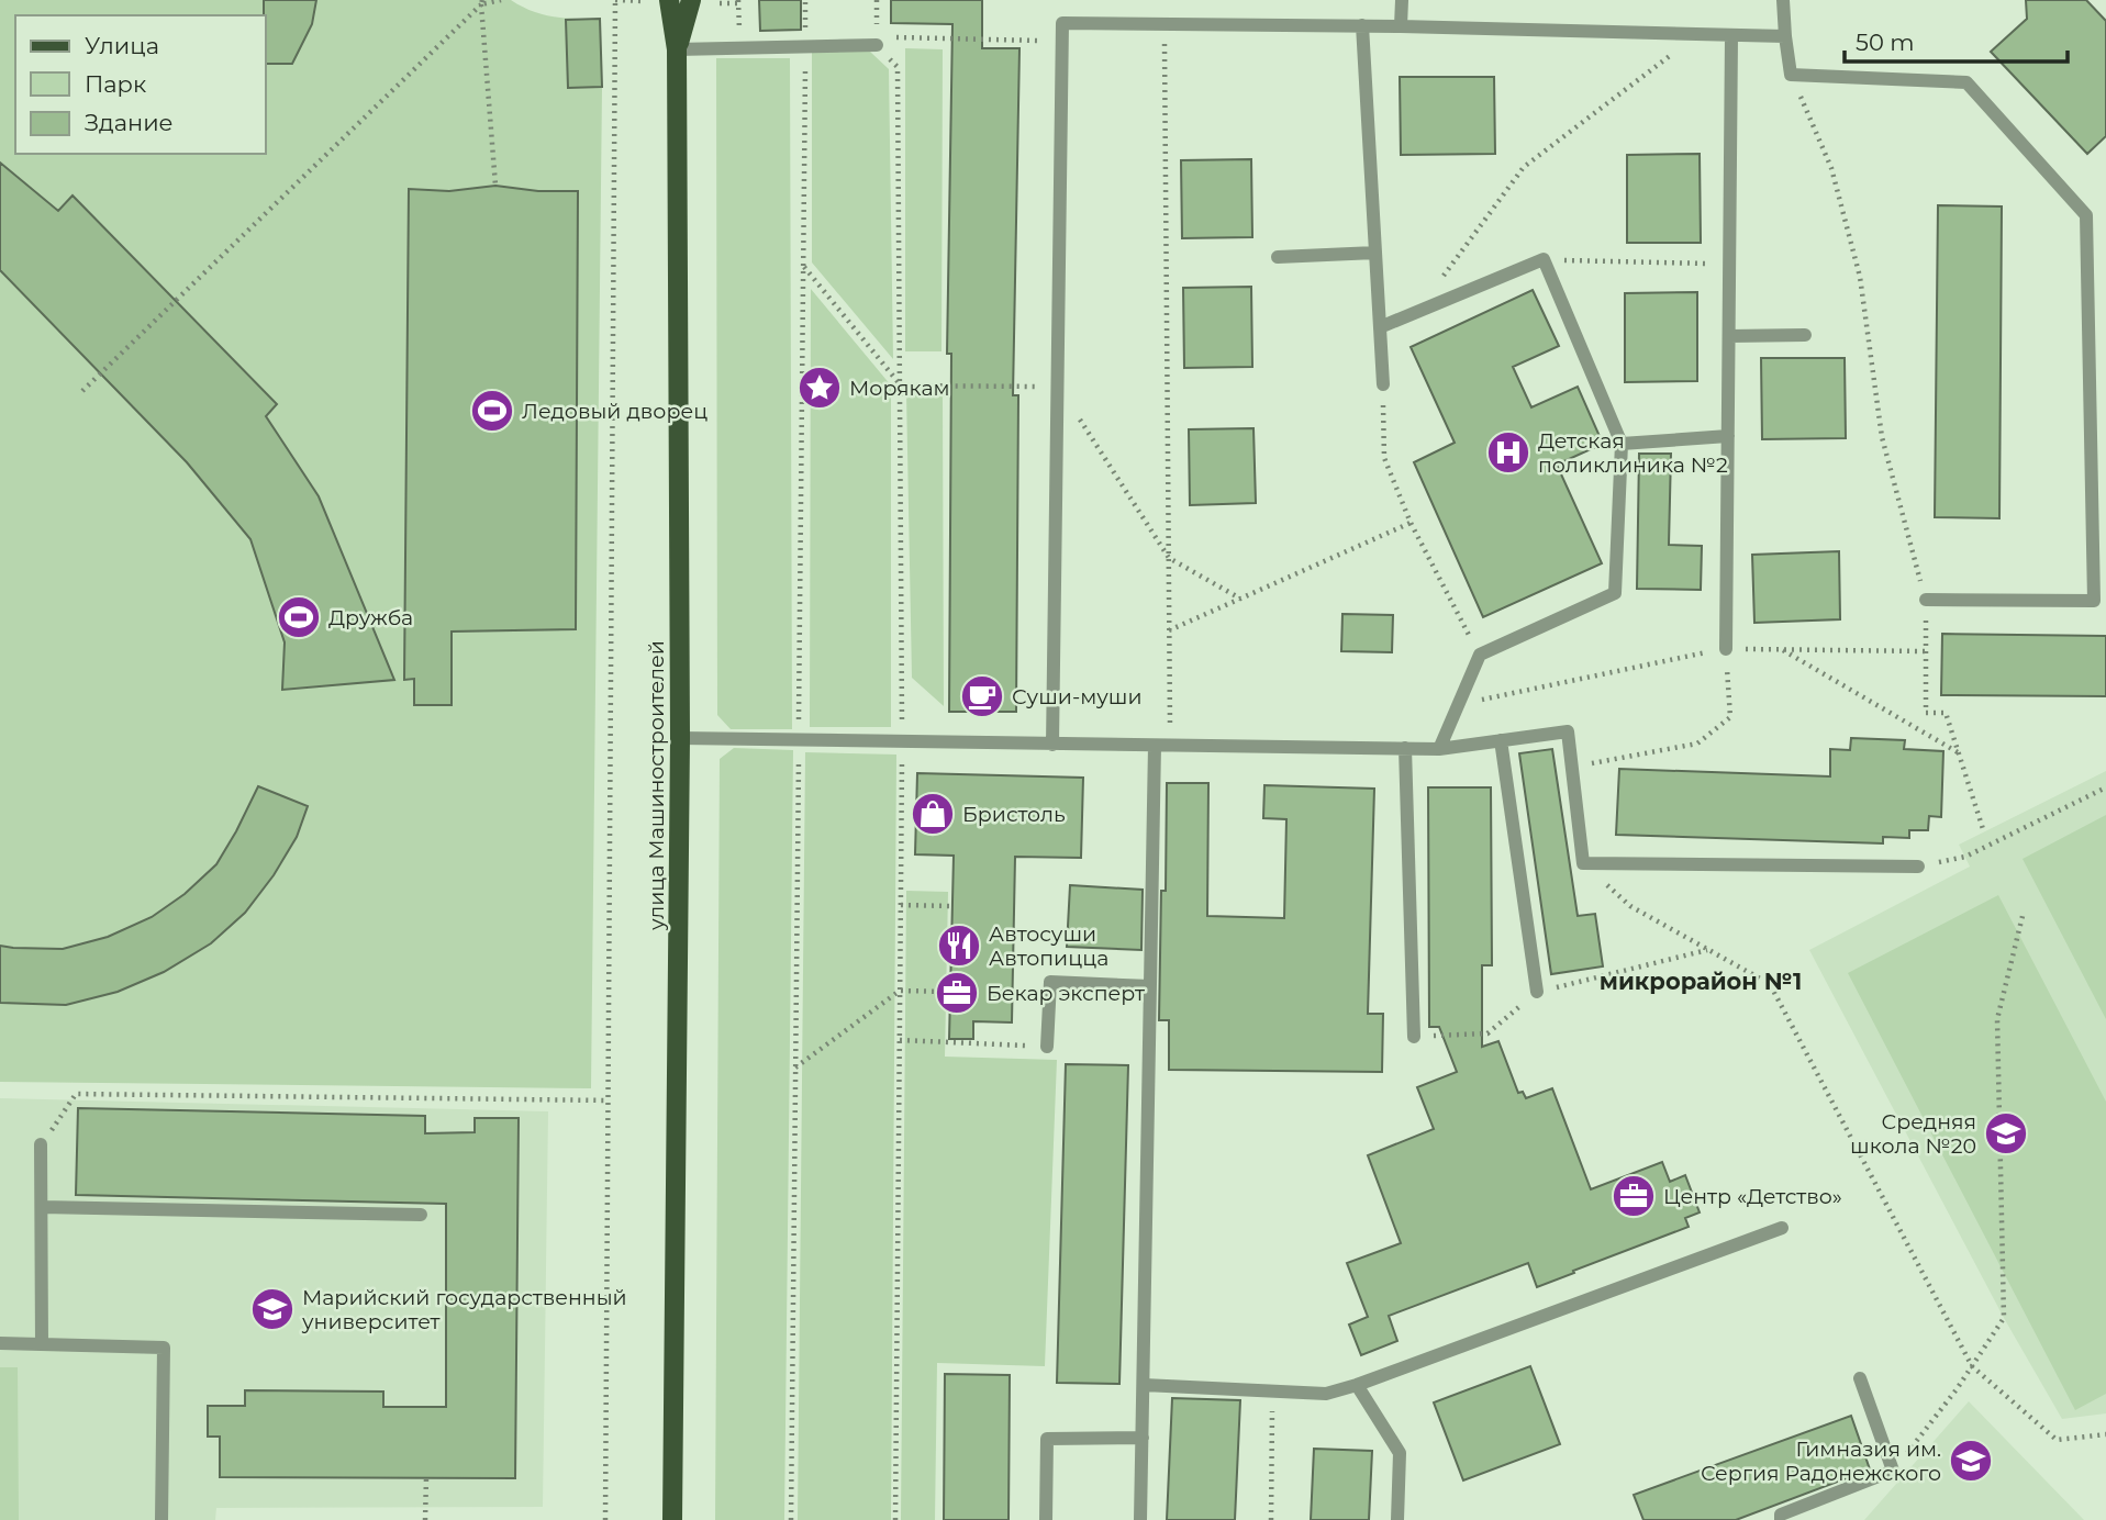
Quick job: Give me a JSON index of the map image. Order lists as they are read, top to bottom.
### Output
{
  "streets": {
    "main road": ["улица Машиностроителей"]
  },
  "districts": ["микрорайон №1"],
  "places": {
    "place": ["Морякам"],
    "sports": ["Ледовый дворец", "Дружба"],
    "hospital": ["Детская поликлиника №2"],
    "cafe": ["Суши-муши"],
    "shop": ["Бристоль"],
    "restaurant": ["Автосуши Автопицца"],
    "office": ["Бекар эксперт", "Центр «Детство»"],
    "school or university": ["Средняя школа №20", "Марийский государственный университет", "Гимназия им. Сергия Радонежского"]
  },
  "legend": ["Улица", "Парк", "Здание"],
  "scale_bar": "50 m"
}
